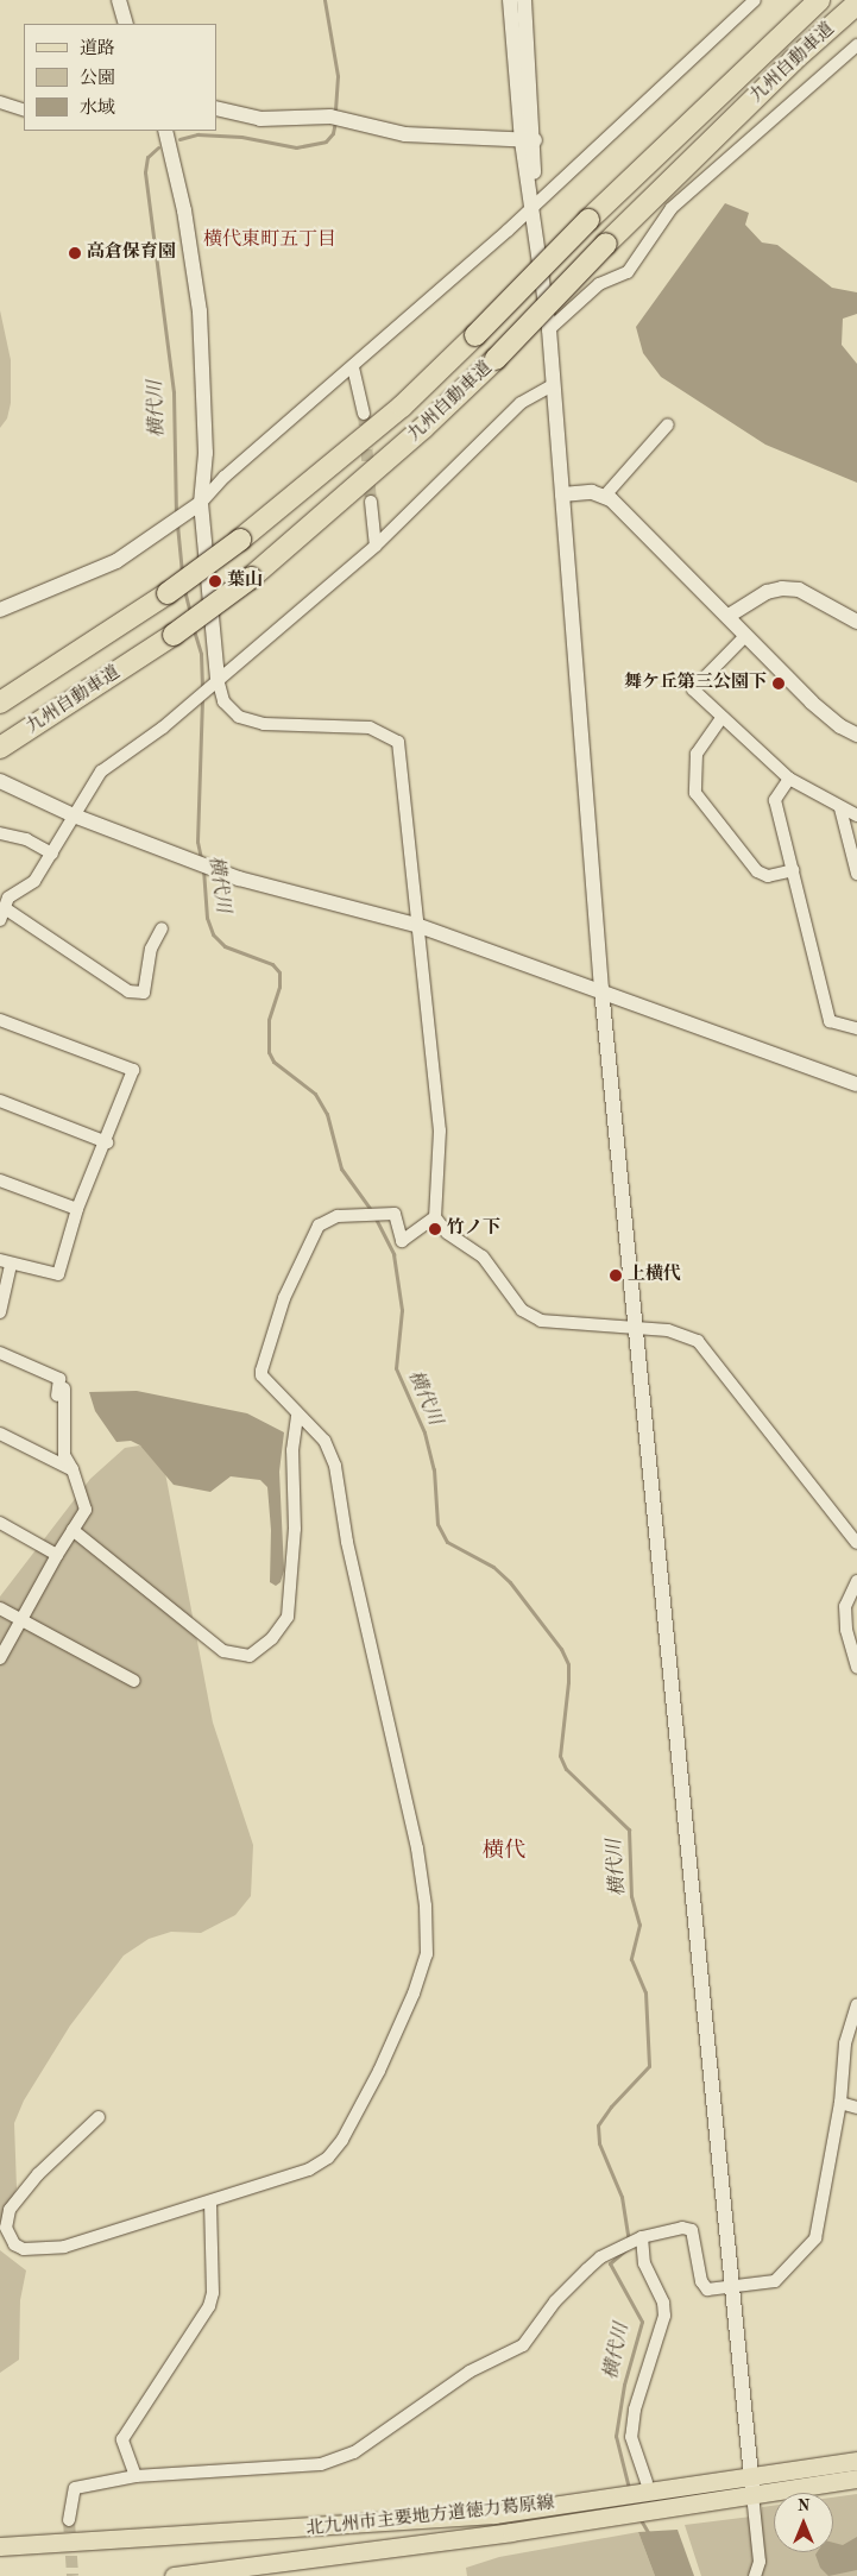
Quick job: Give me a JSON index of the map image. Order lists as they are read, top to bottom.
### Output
{
  "streets": {
    "highway": ["九州自動車道"],
    "main road": ["北九州市主要地方道徳力葛原線"]
  },
  "districts": ["横代東町五丁目", "横代"],
  "water": ["横代川"],
  "places": [
    "高倉保育園",
    "葉山",
    "舞ケ丘第三公園下",
    "竹ノ下",
    "上横代"
  ],
  "legend": ["道路", "公園", "水域"],
  "north": "top"
}
